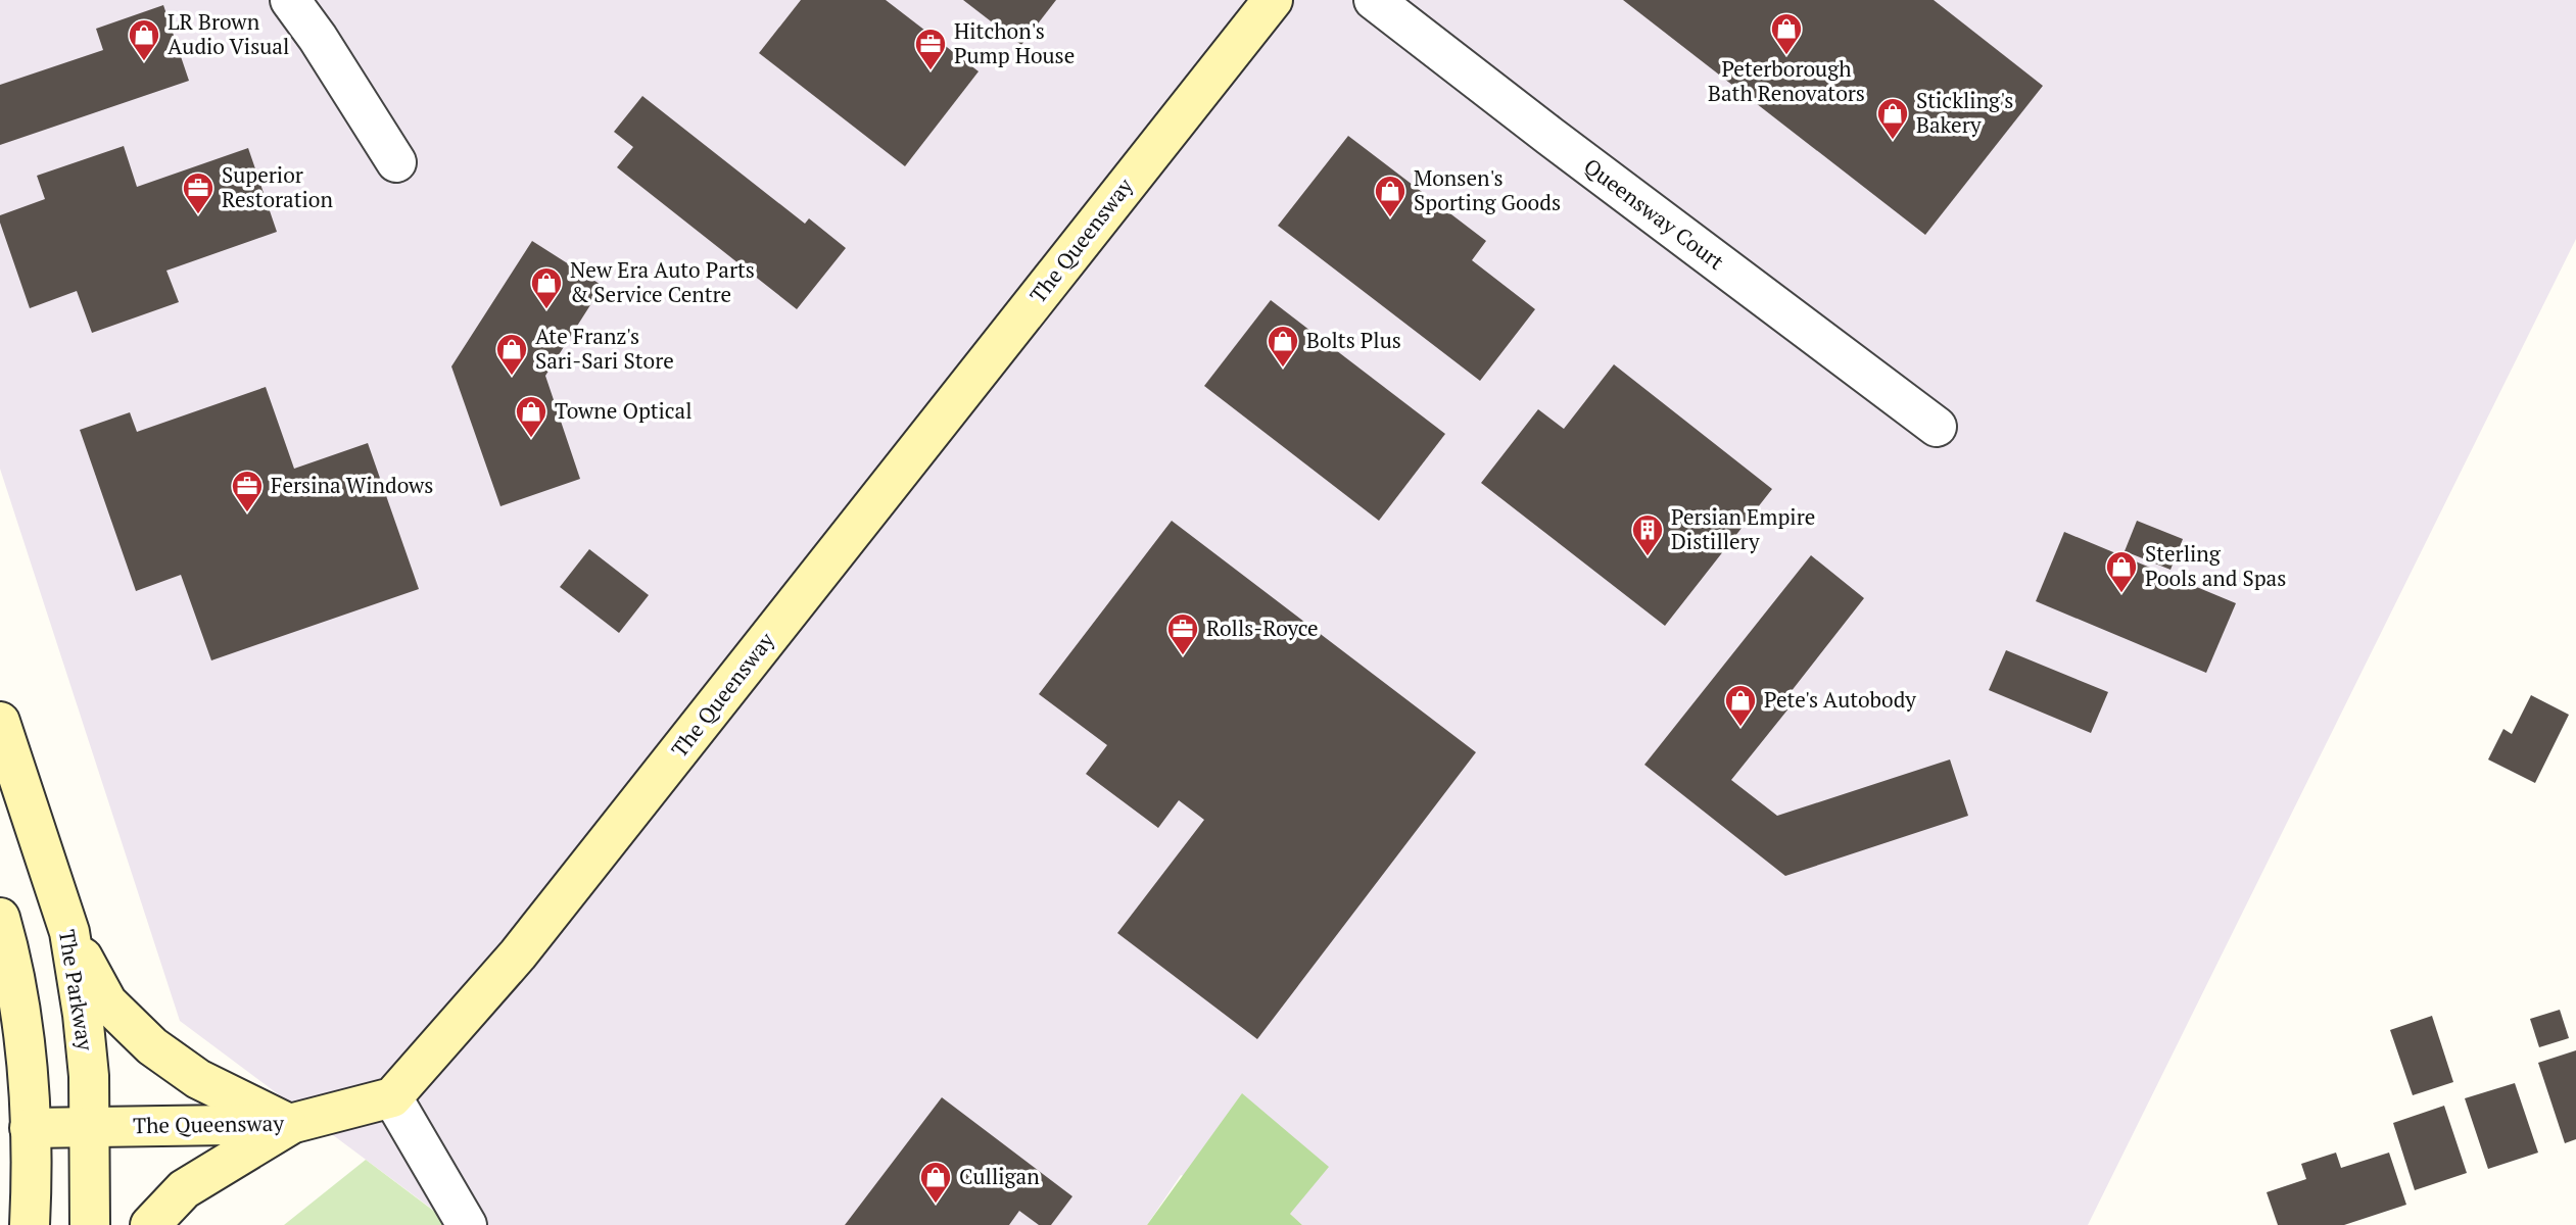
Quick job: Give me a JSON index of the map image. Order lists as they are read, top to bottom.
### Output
{
  "streets": {
    "street": ["Queensway Court", "The Queensway", "The Parkway"]
  },
  "crossings": [
    ["The Queensway", "The Parkway"]
  ],
  "places": {
    "shop": [
      "Peterborough Bath Renovators",
      "LR Brown Audio Visual",
      "Stickling's Bakery",
      "Monsen's Sporting Goods",
      "New Era Auto Parts & Service Centre",
      "Bolts Plus",
      "Ate Franz's Sari-Sari Store",
      "Towne Optical",
      "Sterling Pools and Spas",
      "Pete's Autobody",
      "Culligan"
    ],
    "office": [
      "Hitchon's Pump House",
      "Superior Restoration",
      "Fersina Windows",
      "Rolls-Royce"
    ],
    "building": ["Persian Empire Distillery"]
  }
}
